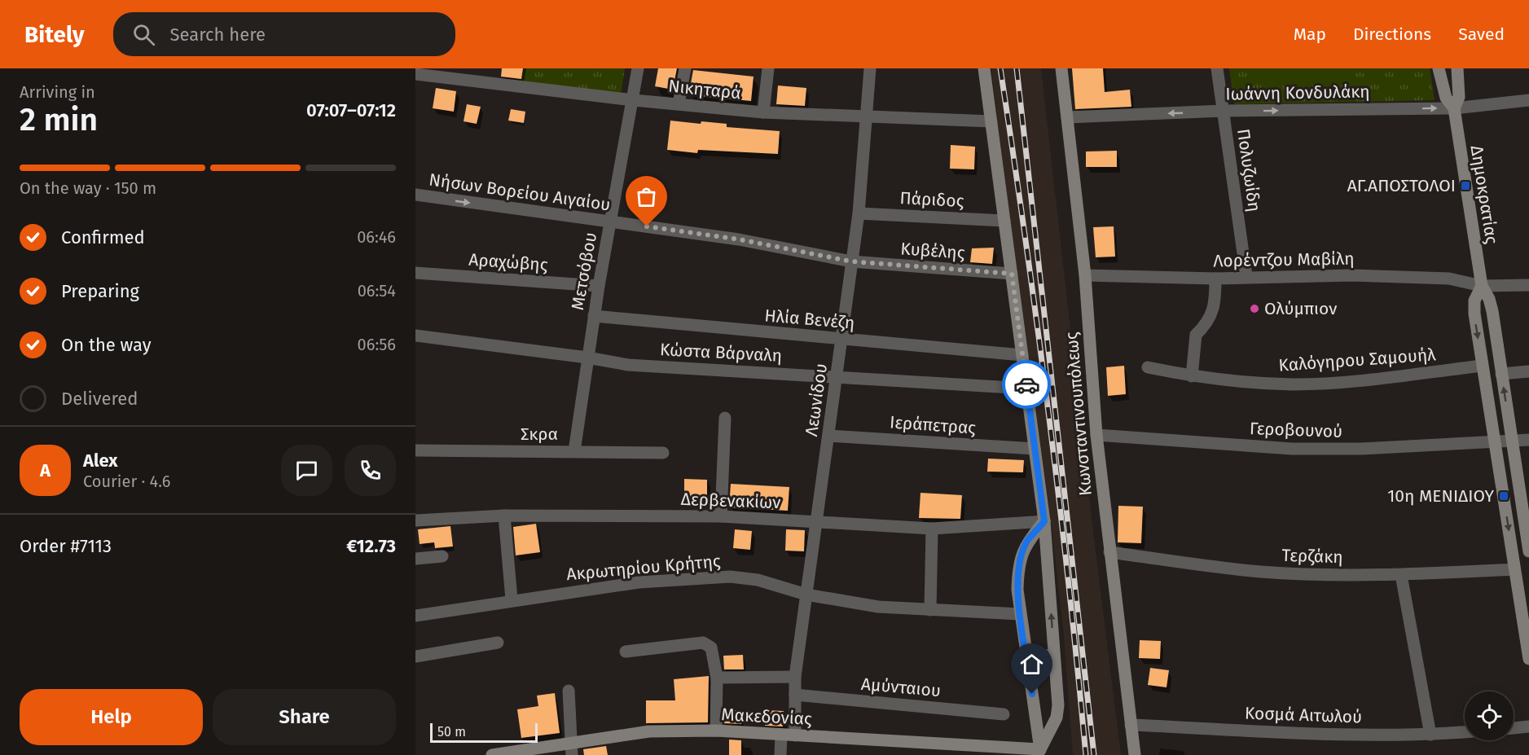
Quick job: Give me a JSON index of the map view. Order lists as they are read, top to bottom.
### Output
{
  "streets": {
    "street": [
      "Νικηταρά",
      "Ιωάννη Κονδυλάκη",
      "Πολυζωίδη",
      "Νήσων Βορείου Αιγαίου",
      "Δημοκρατίας",
      "Πάριδος",
      "Κυβέλης",
      "Λορέντζου Μαβίλη",
      "Αραχώβης",
      "Μετσόβου",
      "Ηλία Βενέζη",
      "Κώστα Βάρναλη",
      "Καλόγηρου Σαμουήλ",
      "Λεωνίδου",
      "Κωνσταντινουπόλεως",
      "Ιεράπετρας",
      "Γεροβουνού",
      "Σκρα",
      "Δερβενακίων",
      "Τερζάκη",
      "Ακρωτηρίου Κρήτης",
      "Αμύνταιου",
      "Κοσμά Αιτωλού",
      "Μακεδονίας"
    ]
  },
  "crossings": [
    ["Νικηταρά", "Μετσόβου"],
    ["Νικηταρά", "Λεωνίδου"],
    ["Ιωάννη Κονδυλάκη", "Πολυζωίδη"],
    ["Ιωάννη Κονδυλάκη", "Δημοκρατίας"],
    ["Ιωάννη Κονδυλάκη", "Κωνσταντινουπόλεως"],
    ["Πολυζωίδη", "Λορέντζου Μαβίλη"],
    ["Νήσων Βορείου Αιγαίου", "Κυβέλης"],
    ["Νήσων Βορείου Αιγαίου", "Μετσόβου"],
    ["Νήσων Βορείου Αιγαίου", "Λεωνίδου"],
    ["Δημοκρατίας", "Λορέντζου Μαβίλη"],
    ["Δημοκρατίας", "Καλόγηρου Σαμουήλ"],
    ["Δημοκρατίας", "Γεροβουνού"],
    ["Δημοκρατίας", "Τερζάκη"],
    ["Πάριδος", "Λεωνίδου"],
    ["Κυβέλης", "Λεωνίδου"],
    ["Λορέντζου Μαβίλη", "Κωνσταντινουπόλεως"],
    ["Αραχώβης", "Μετσόβου"],
    ["Μετσόβου", "Ηλία Βενέζη"],
    ["Μετσόβου", "Κώστα Βάρναλη"],
    ["Μετσόβου", "Σκρα"],
    ["Ηλία Βενέζη", "Λεωνίδου"],
    ["Κώστα Βάρναλη", "Λεωνίδου"],
    ["Λεωνίδου", "Ιεράπετρας"],
    ["Λεωνίδου", "Δερβενακίων"],
    ["Λεωνίδου", "Ακρωτηρίου Κρήτης"],
    ["Λεωνίδου", "Αμύνταιου"],
    ["Λεωνίδου", "Μακεδονίας"],
    ["Κωνσταντινουπόλεως", "Γεροβουνού"],
    ["Κωνσταντινουπόλεως", "Τερζάκη"],
    ["Κωνσταντινουπόλεως", "Κοσμά Αιτωλού"]
  ],
  "one_way": ["Νήσων Βορείου Αιγαίου"],
  "places": {
    "transit": ["ΑΓ.ΑΠΟΣΤΟΛΟΙ", "10η ΜΕΝΙΔΙΟΥ"],
    "other": ["Ολύμπιον"]
  },
  "scale_bar": "50 m",
  "page": {
    "header": "Bitely",
    "search": "Search here",
    "nav": ["Map", "Directions", "Saved"],
    "heading": ["2 min", "Arriving in", "07:07–07:12"],
    "panel": [
      "Alex",
      "Courier · 4.6",
      "Order #7113",
      "€12.73"
    ],
    "bar": "On the way · 150 m",
    "list": [
      ["Confirmed", "06:46"],
      ["Preparing", "06:54"],
      ["On the way", "06:56"],
      "Delivered"
    ],
    "round": "A",
    "buttons": ["Help", "Share"],
    "scale": "50 m"
  }
}
